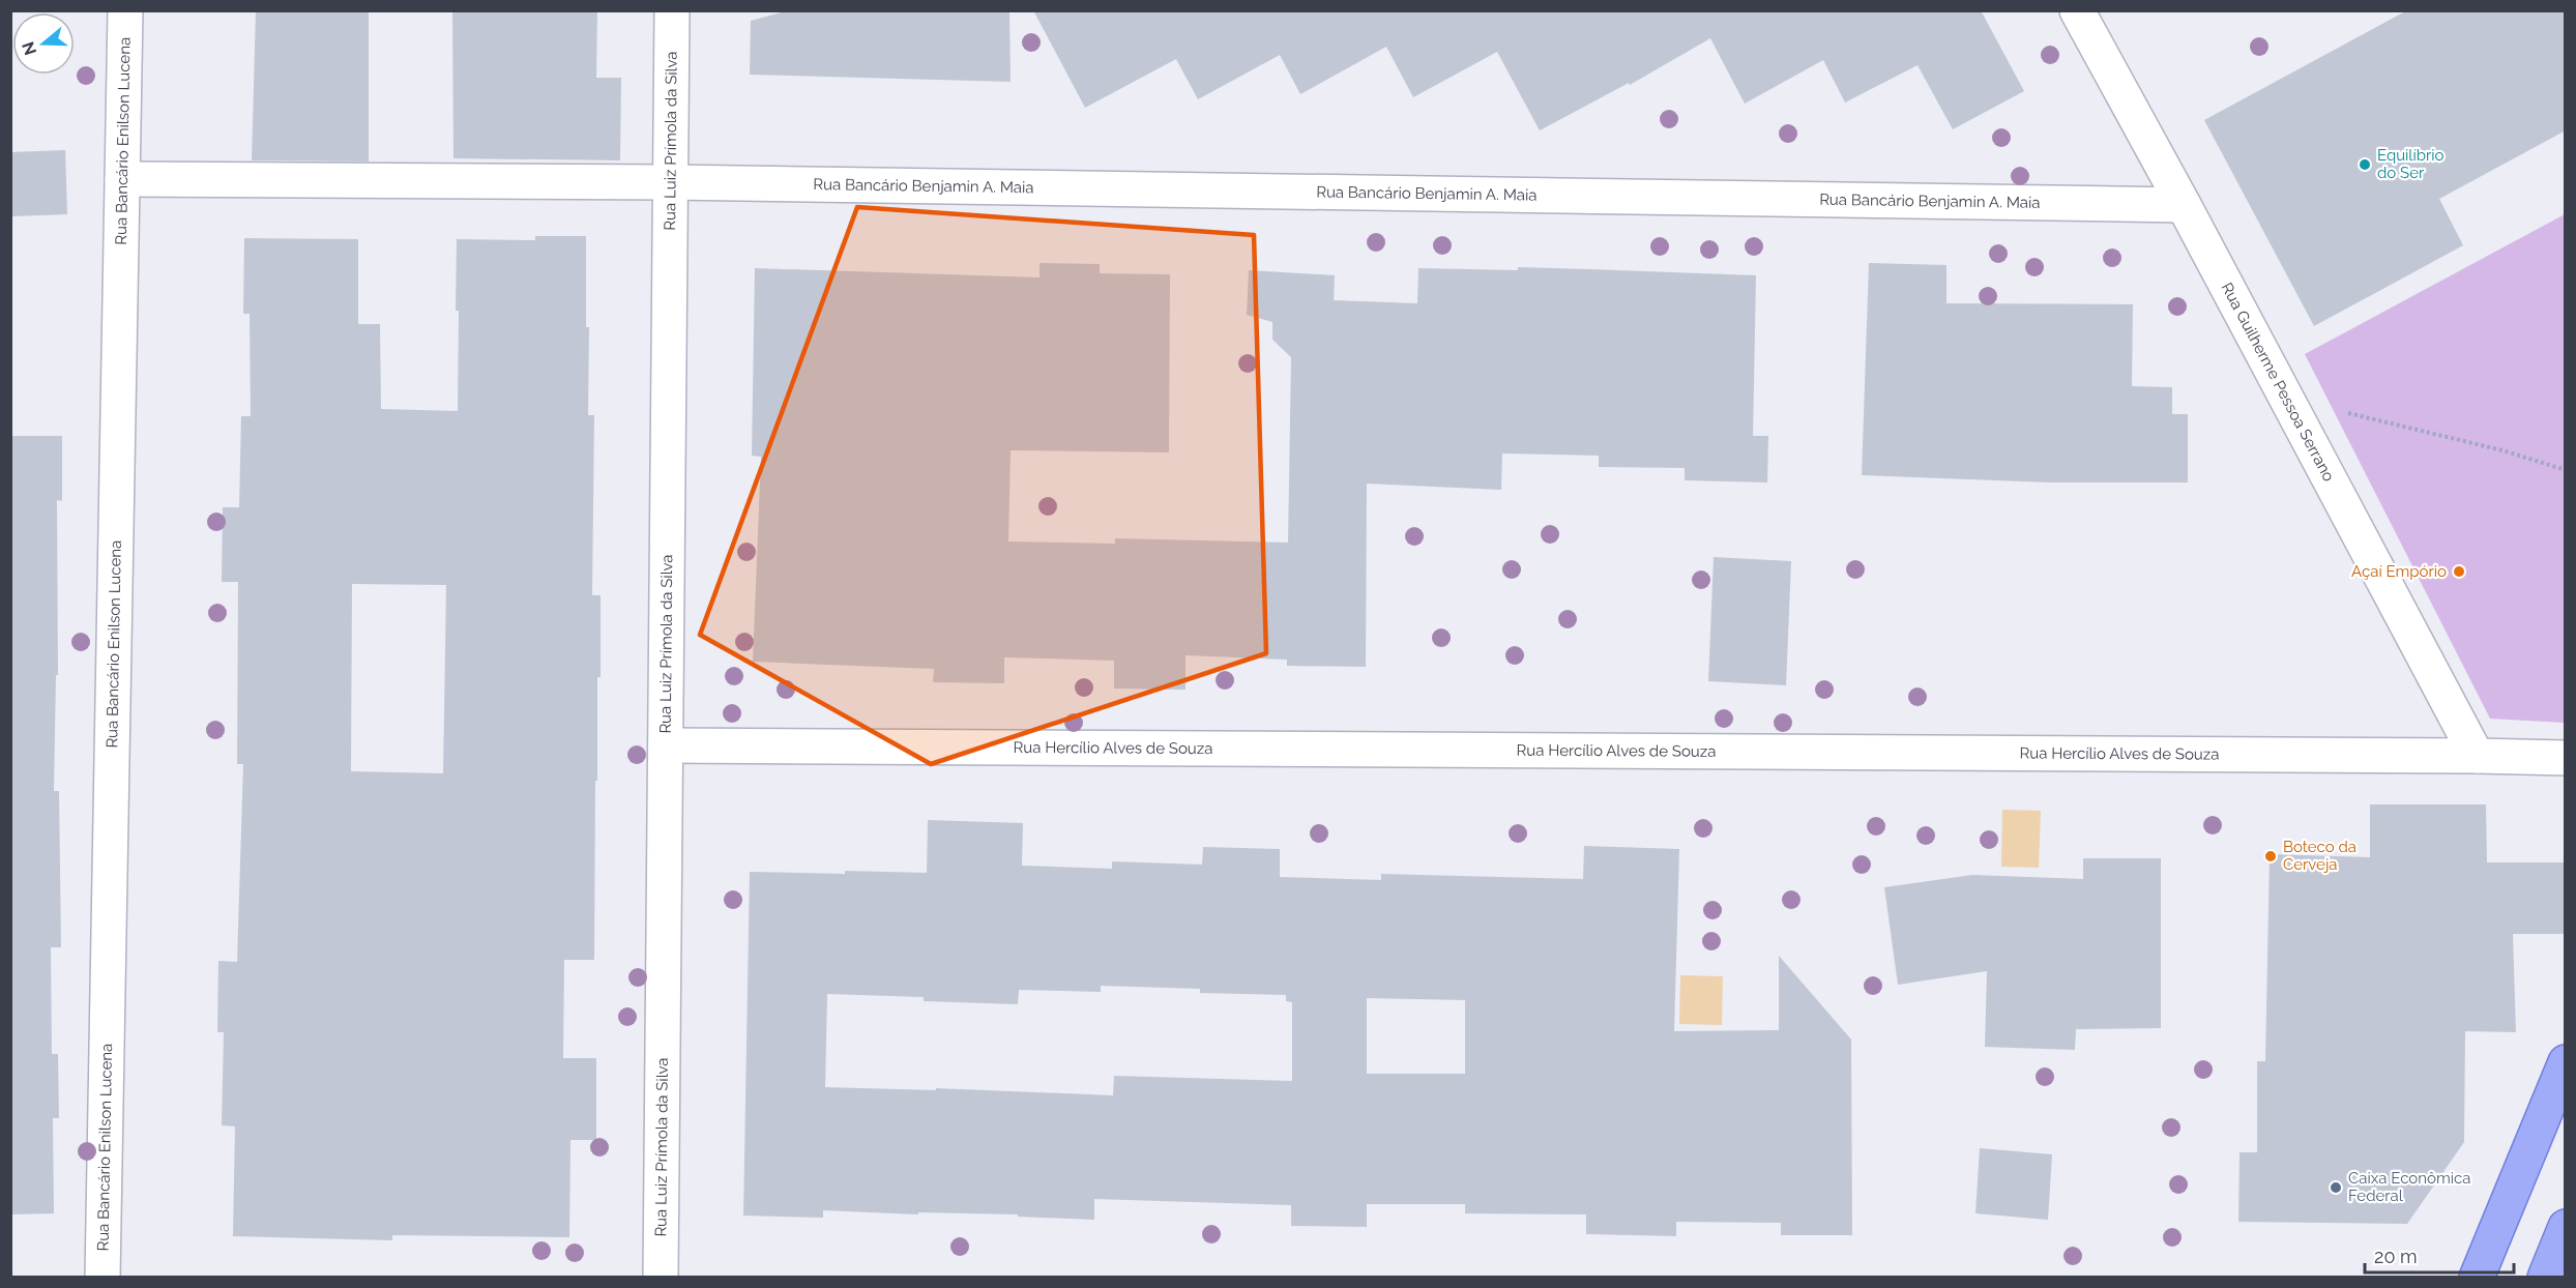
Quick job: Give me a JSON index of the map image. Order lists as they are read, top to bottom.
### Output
{
  "streets": {
    "street": [
      "Rua Bancário Enilson Lucena",
      "Rua Luiz Prímola da Silva",
      "Rua Bancário Benjamin A. Maia",
      "Rua Guilherme Pessoa Serrano",
      "Rua Hercílio Alves de Souza"
    ]
  },
  "crossings": [
    ["Rua Bancário Enilson Lucena", "Rua Bancário Benjamin A. Maia"],
    ["Rua Luiz Prímola da Silva", "Rua Bancário Benjamin A. Maia"],
    ["Rua Luiz Prímola da Silva", "Rua Hercílio Alves de Souza"],
    ["Rua Bancário Benjamin A. Maia", "Rua Guilherme Pessoa Serrano"],
    ["Rua Guilherme Pessoa Serrano", "Rua Hercílio Alves de Souza"]
  ],
  "places": [
    "Equilíbrio do Ser",
    "Açaí Empório",
    "Boteco da Cerveja",
    "Caixa Econômica Federal"
  ],
  "scale_bar": "20 m",
  "north": "left"
}
